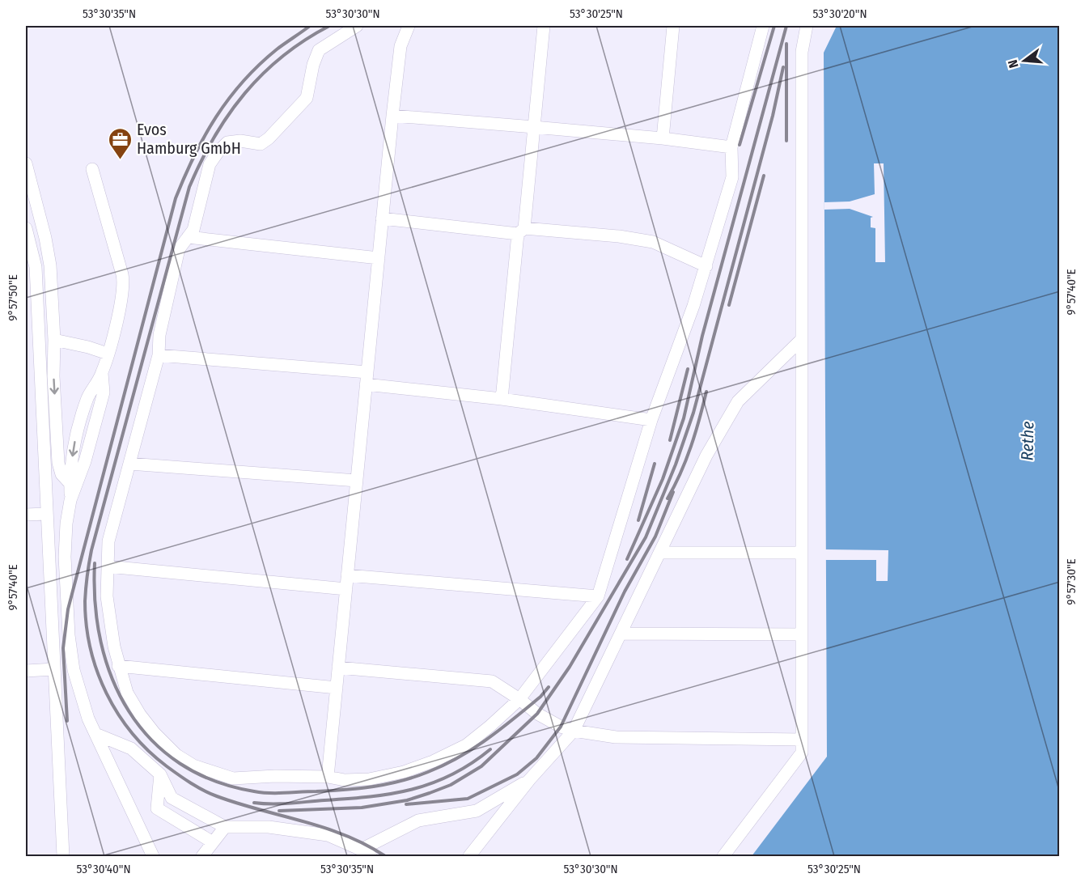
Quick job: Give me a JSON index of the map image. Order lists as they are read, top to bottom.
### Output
{
  "water": ["Rethe"],
  "places": {
    "office": ["Evos Hamburg GmbH"]
  },
  "north": "left",
  "coordinates": [
    "53°30'35\"N",
    "53°30'30\"N",
    "53°30'25\"N",
    "53°30'20\"N",
    "9°57'40\"E",
    "9°57'50\"E",
    "9°57'30\"E",
    "53°30'40\"N"
  ]
}
